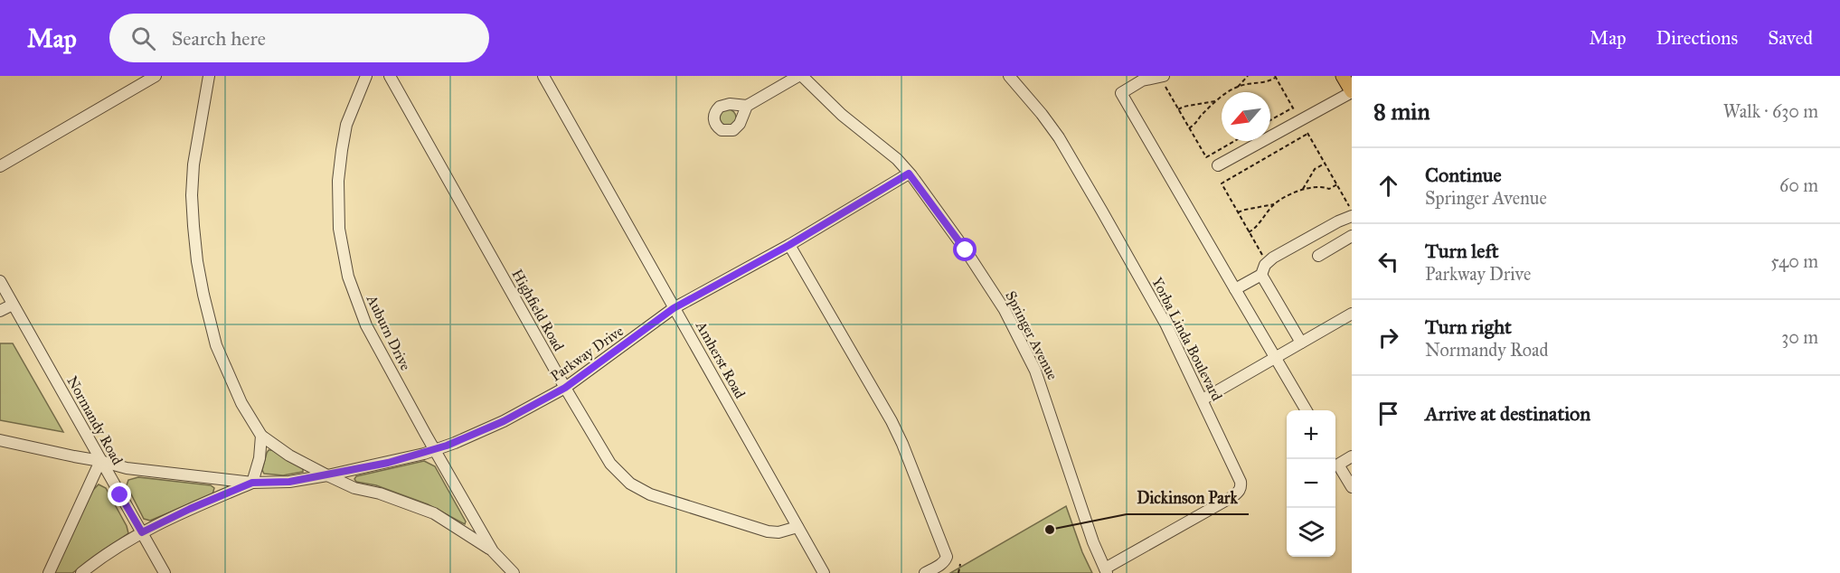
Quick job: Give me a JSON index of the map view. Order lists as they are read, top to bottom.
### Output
{
  "streets": {
    "street": [
      "Highfield Road",
      "Auburn Drive",
      "Springer Avenue",
      "Yorba Linda Boulevard",
      "Parkway Drive",
      "Amherst Road",
      "Normandy Road"
    ]
  },
  "crossings": [
    ["Highfield Road", "Parkway Drive"],
    ["Highfield Road", "Amherst Road"],
    ["Auburn Drive", "Parkway Drive"],
    ["Springer Avenue", "Yorba Linda Boulevard"],
    ["Springer Avenue", "Parkway Drive"],
    ["Parkway Drive", "Amherst Road"],
    ["Parkway Drive", "Normandy Road"]
  ],
  "places": ["Dickinson Park"],
  "north": "bottom left",
  "page": {
    "header": "Map",
    "search": "Search here",
    "nav": ["Map", "Directions", "Saved"],
    "heading": ["8 min", "Walk · 630 m"],
    "list": [
      ["Continue", "Springer Avenue", "60 m"],
      ["Turn left", "Parkway Drive", "540 m"],
      ["Turn right", "Normandy Road", "30 m"],
      "Arrive at destination"
    ],
    "map_buttons": ["+", "−"]
  }
}
